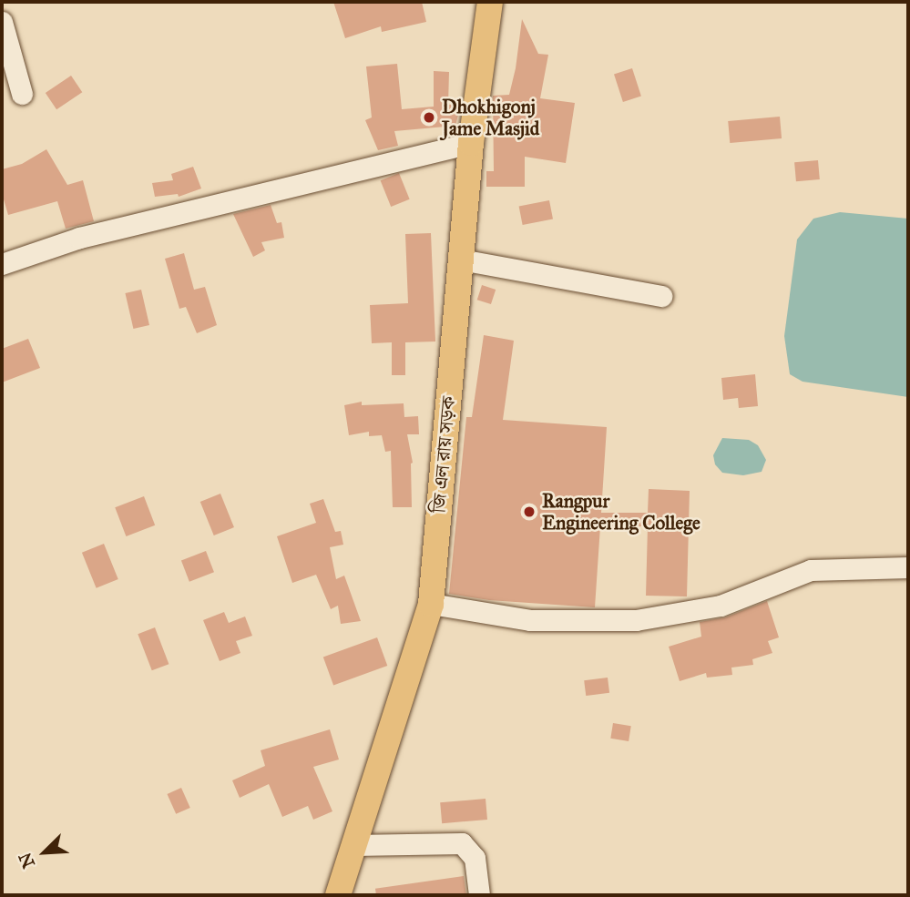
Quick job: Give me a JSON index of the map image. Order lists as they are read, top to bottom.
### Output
{
  "streets": {
    "main road": ["জি এল রায় সড়ক"]
  },
  "places": ["Dhokhigonj Jame Masjid", "Rangpur Engineering College"],
  "north": "bottom left"
}
